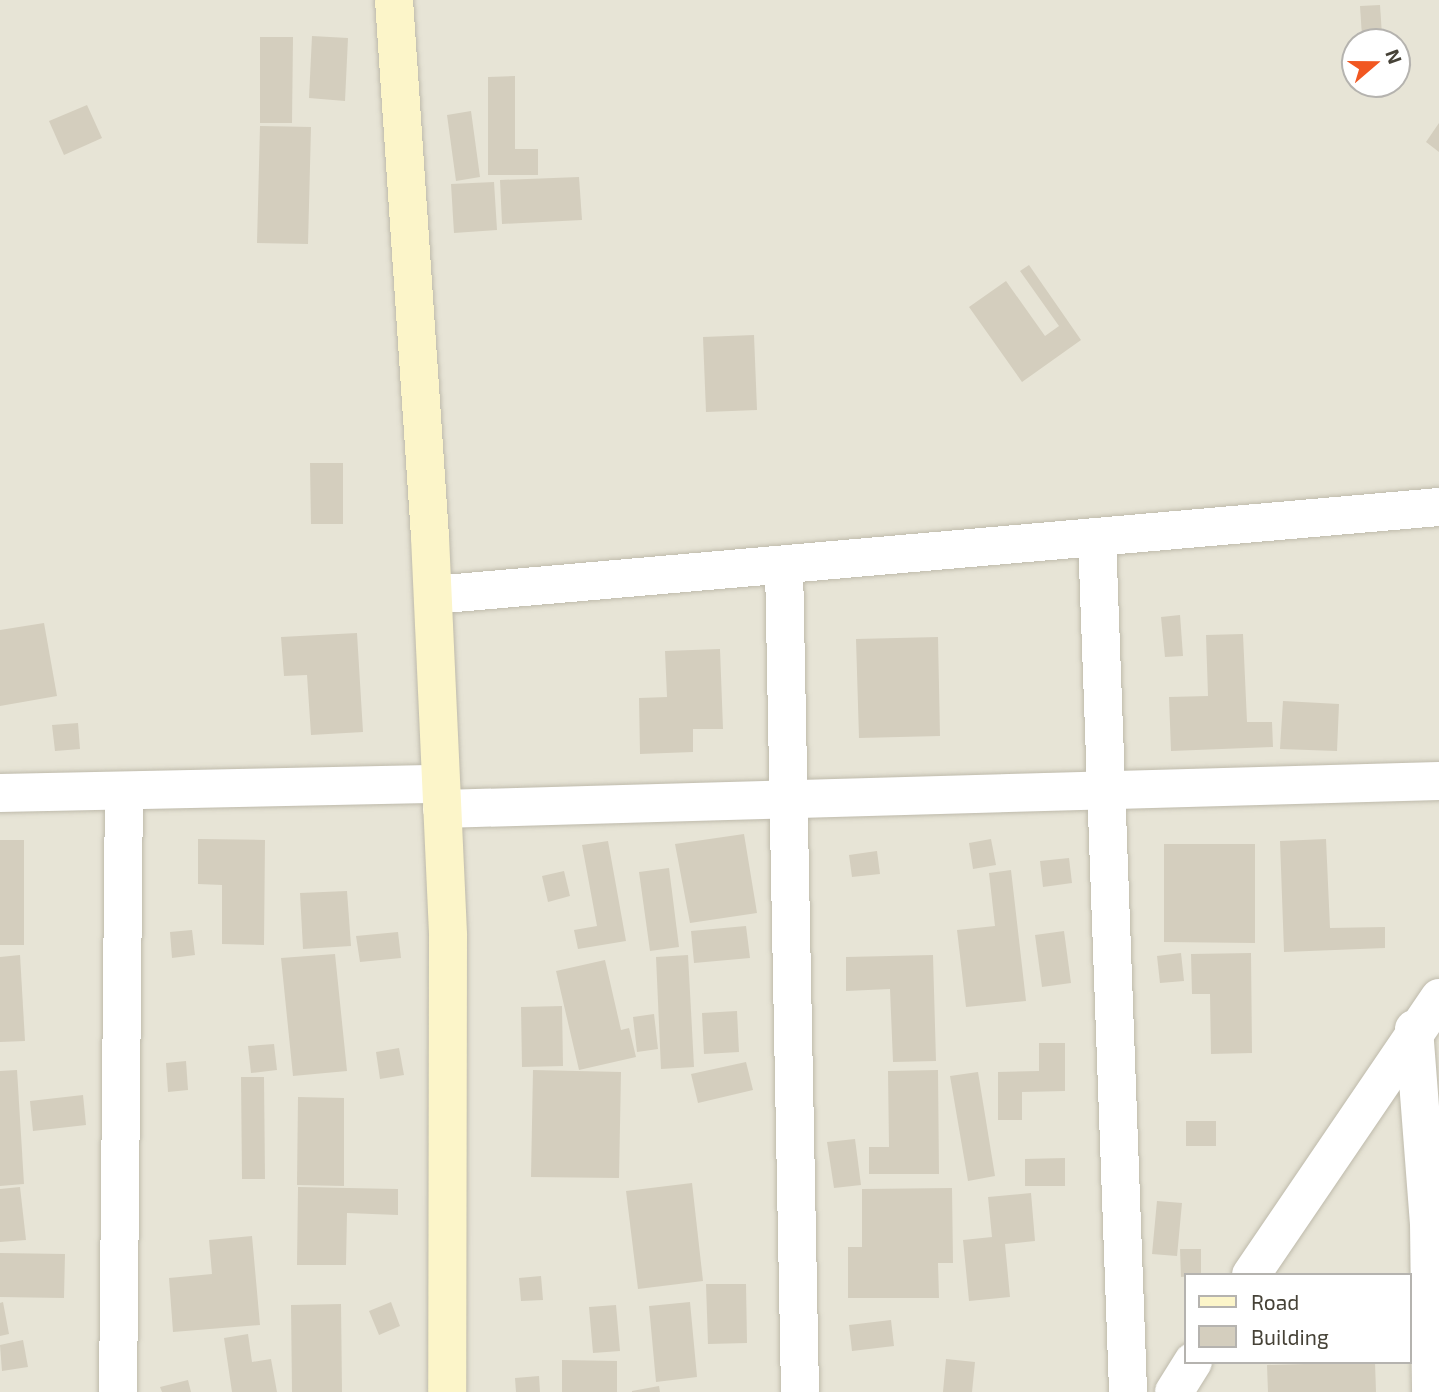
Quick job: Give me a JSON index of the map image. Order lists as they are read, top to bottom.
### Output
{
  "legend": ["Road", "Building"],
  "north": "right"
}
